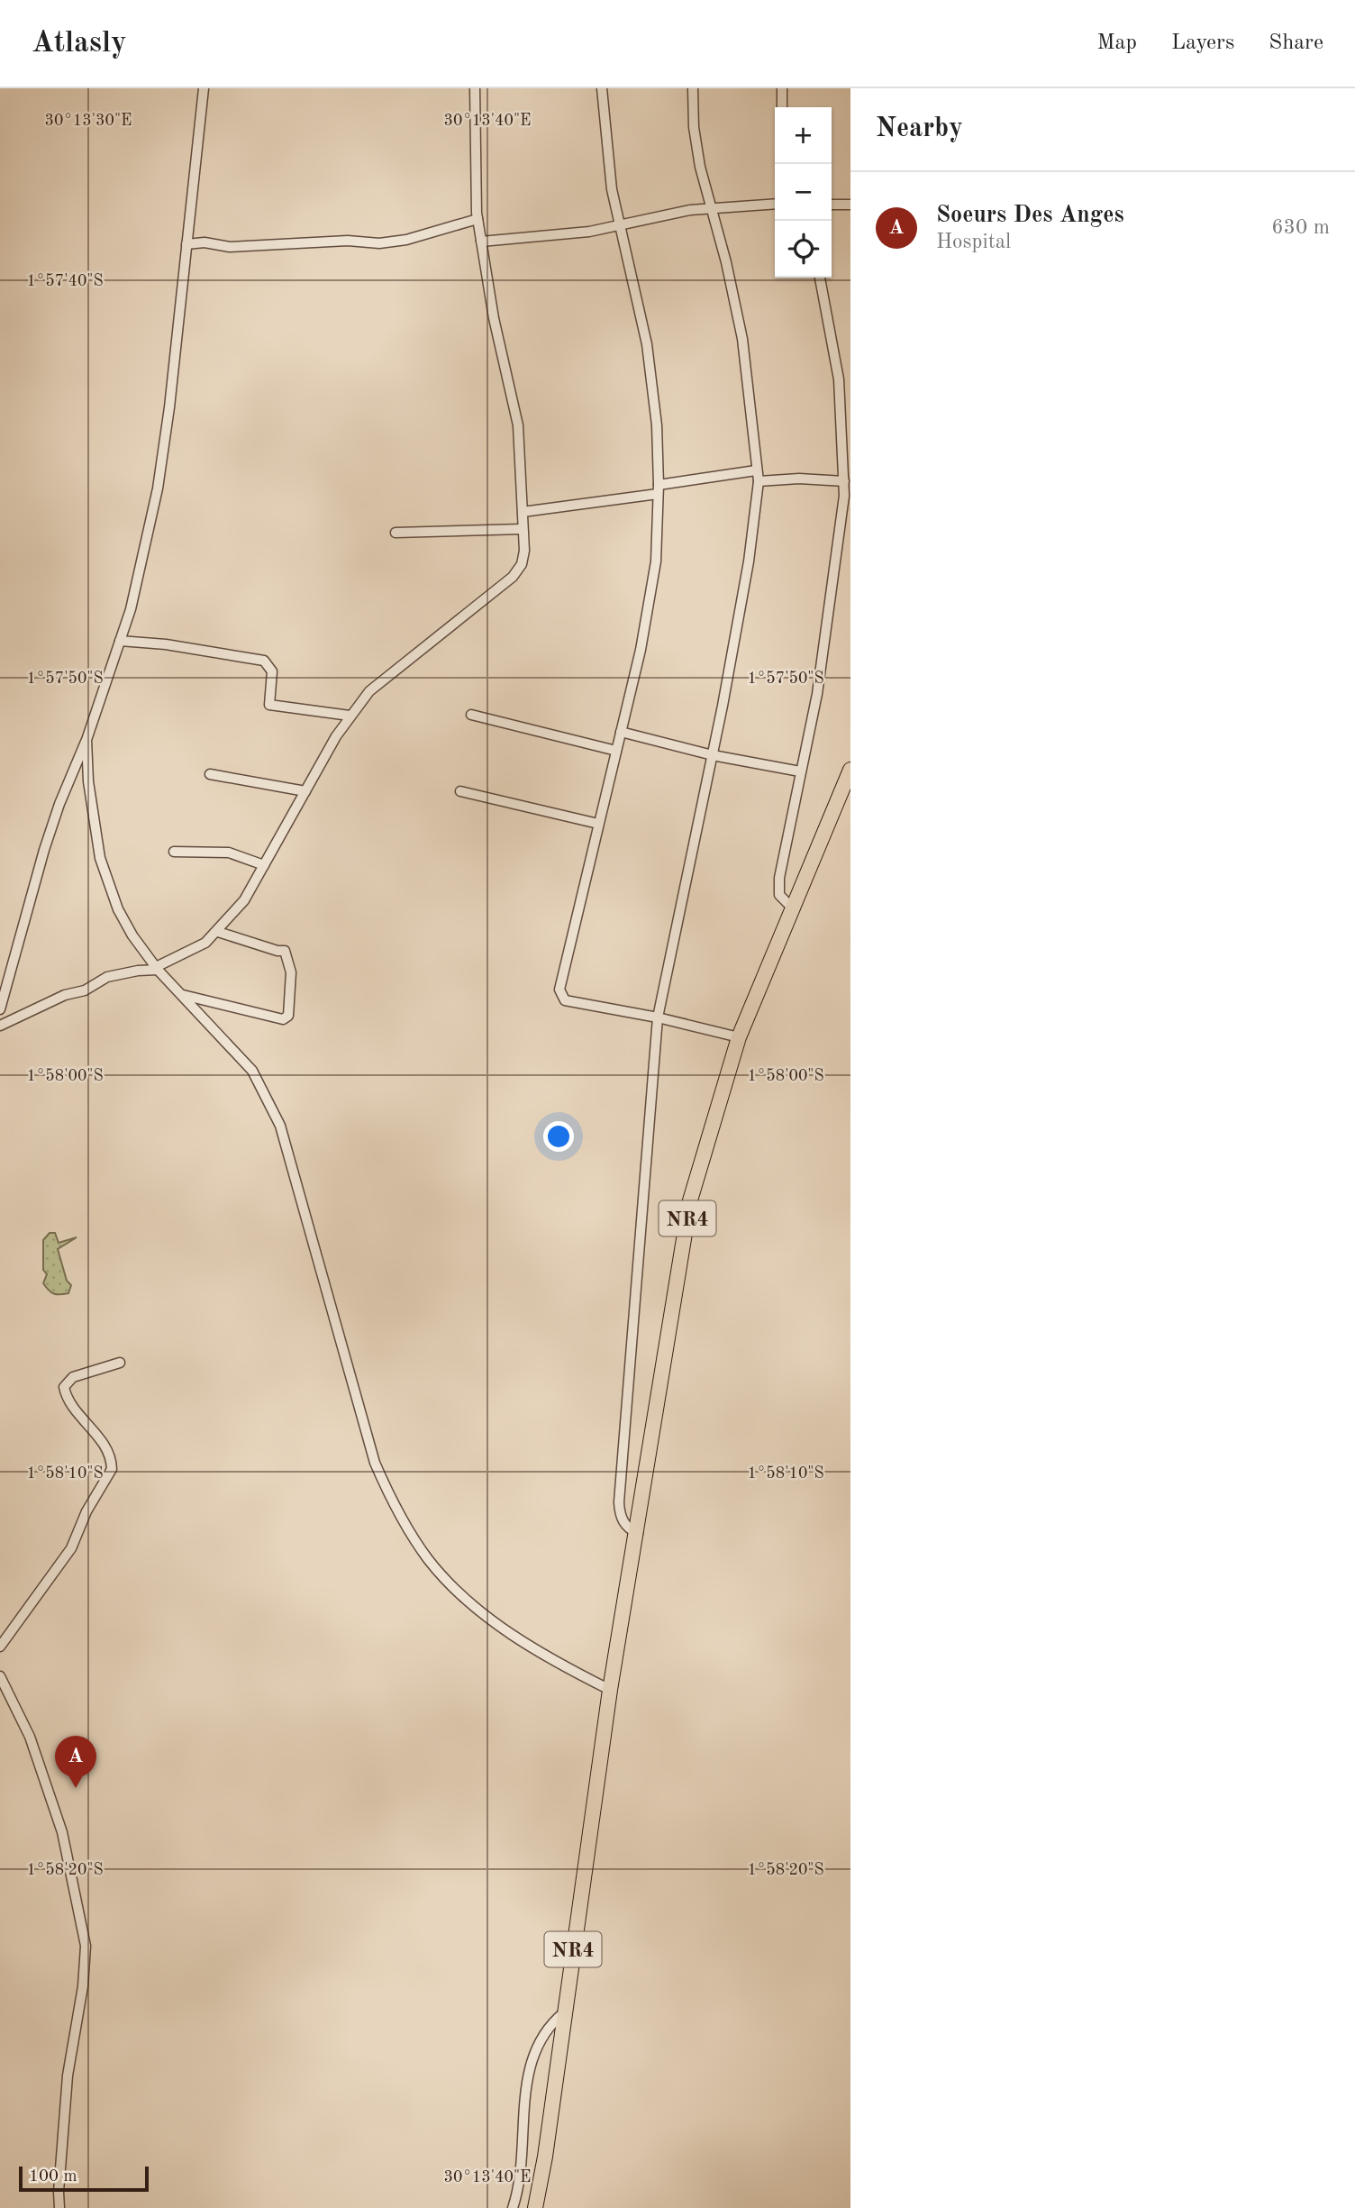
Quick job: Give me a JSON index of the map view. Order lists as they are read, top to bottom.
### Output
{
  "streets": {
    "highway": ["NR4"]
  },
  "scale_bar": "100 m",
  "page": {
    "header": "Atlasly",
    "nav": ["Map", "Layers", "Share"],
    "heading": "Nearby",
    "map_buttons": ["+", "−"],
    "list": [
      {
        "mark": "A",
        "name": "Soeurs Des Anges",
        "note": "Hospital",
        "value": "630 m"
      }
    ],
    "pins": "A",
    "scale": "100 m"
  },
  "coordinates": [
    "30°13'30\"E",
    "30°13'40\"E",
    "1°57'40\"S",
    "1°57'50\"S",
    "1°58'00\"S",
    "1°58'10\"S",
    "1°58'20\"S"
  ]
}
